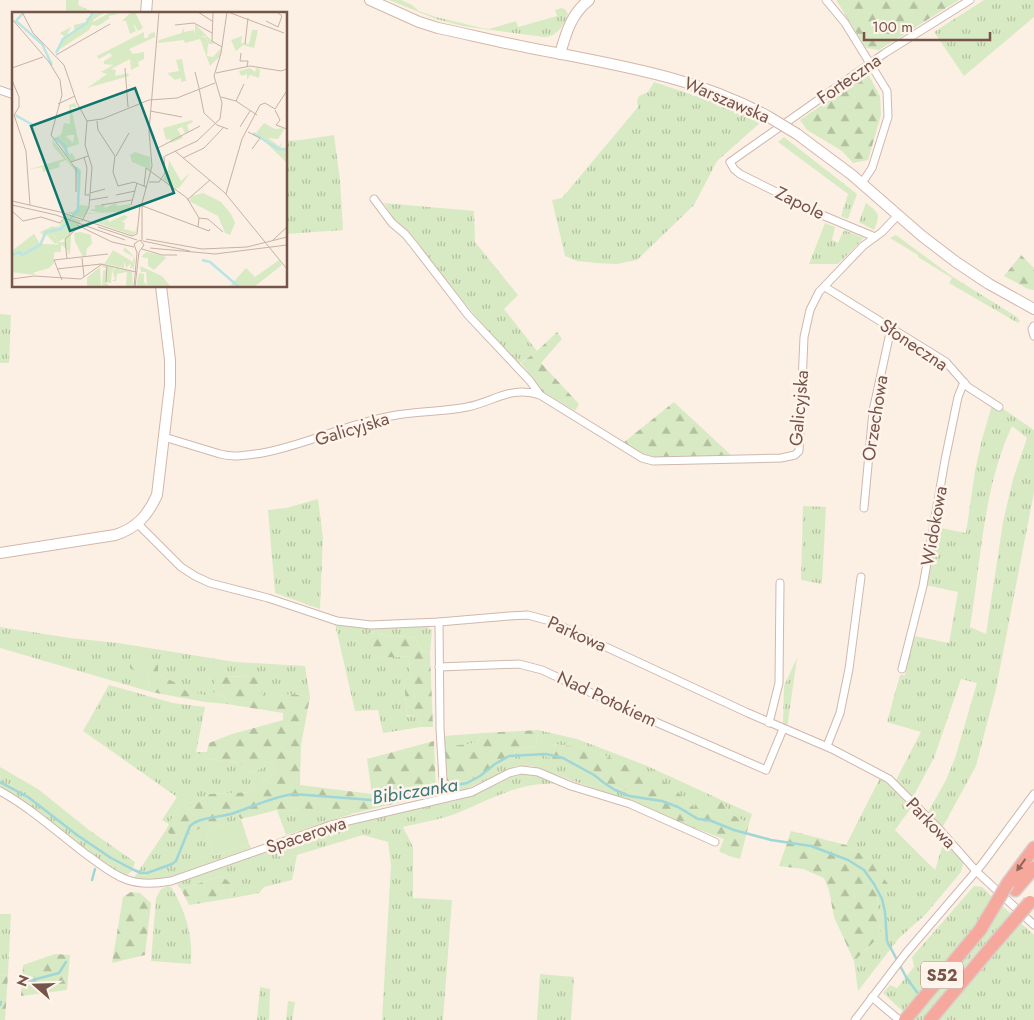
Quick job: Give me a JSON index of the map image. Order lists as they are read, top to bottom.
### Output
{
  "streets": {
    "highway": ["S52"],
    "main road": ["Warszawska"],
    "street": [
      "Forteczna",
      "Zapole",
      "Słoneczna",
      "Galicyjska",
      "Orzechowa",
      "Widokowa",
      "Parkowa",
      "Nad Potokiem",
      "Spacerowa"
    ]
  },
  "crossings": [
    ["Forteczna", "Zapole"],
    ["Warszawska", "Galicyjska"],
    ["Zapole", "Galicyjska"],
    ["Słoneczna", "Galicyjska"],
    ["Słoneczna", "Orzechowa"],
    ["Słoneczna", "Widokowa"],
    ["Parkowa", "Nad Potokiem"]
  ],
  "water": ["Bibiczanka"],
  "scale_bar": "100 m",
  "north": "left"
}
